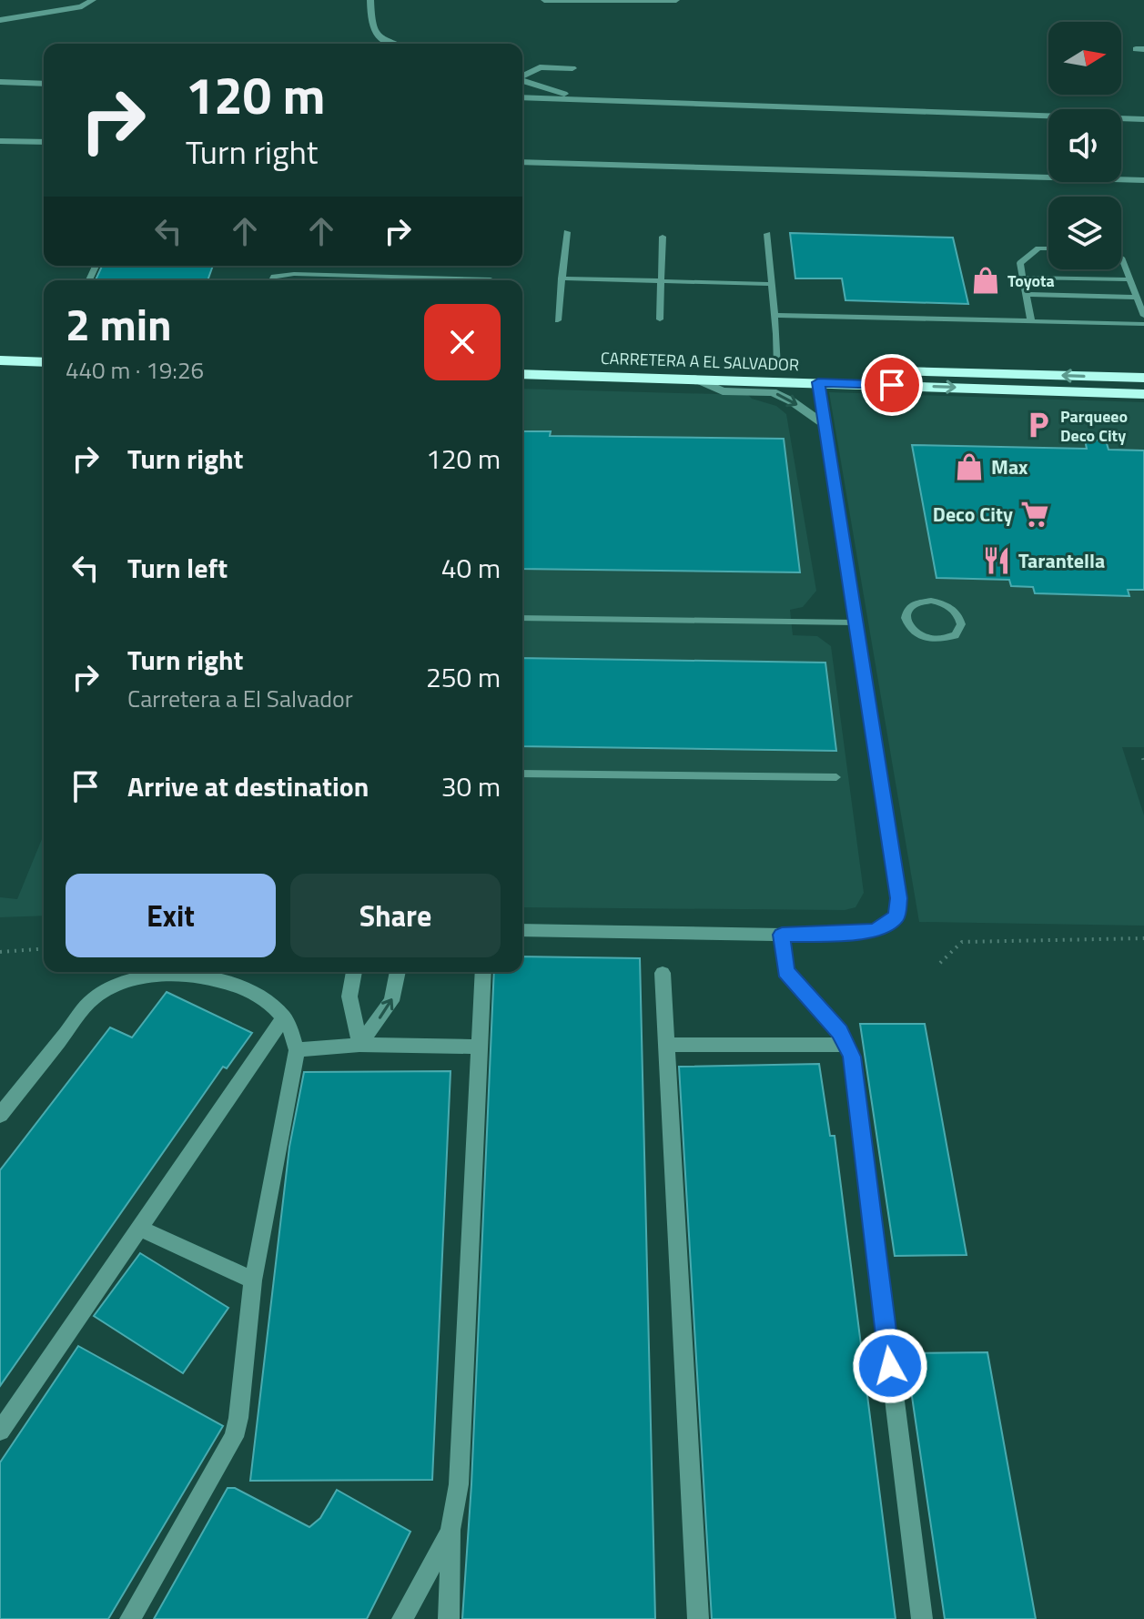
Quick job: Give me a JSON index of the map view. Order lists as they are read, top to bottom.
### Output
{
  "streets": {
    "highway": ["CARRETERA A EL SALVADOR"]
  },
  "places": {
    "shop": ["Toyota", "Max"],
    "parking": ["Parqueeo Deco City"],
    "supermarket": ["Deco City"],
    "restaurant": ["Tarantella"]
  },
  "north": "right",
  "page": {
    "turn": ["120 m", "Turn right"],
    "heading": ["2 min", "440 m · 19:26"],
    "list": [
      {
        "name": "Turn right",
        "value": "120 m"
      },
      {
        "name": "Turn left",
        "value": "40 m"
      },
      {
        "name": "Turn right",
        "note": "Carretera a El Salvador",
        "value": "250 m"
      },
      {
        "name": "Arrive at destination",
        "value": "30 m"
      }
    ],
    "buttons": ["Exit", "Share"]
  }
}
